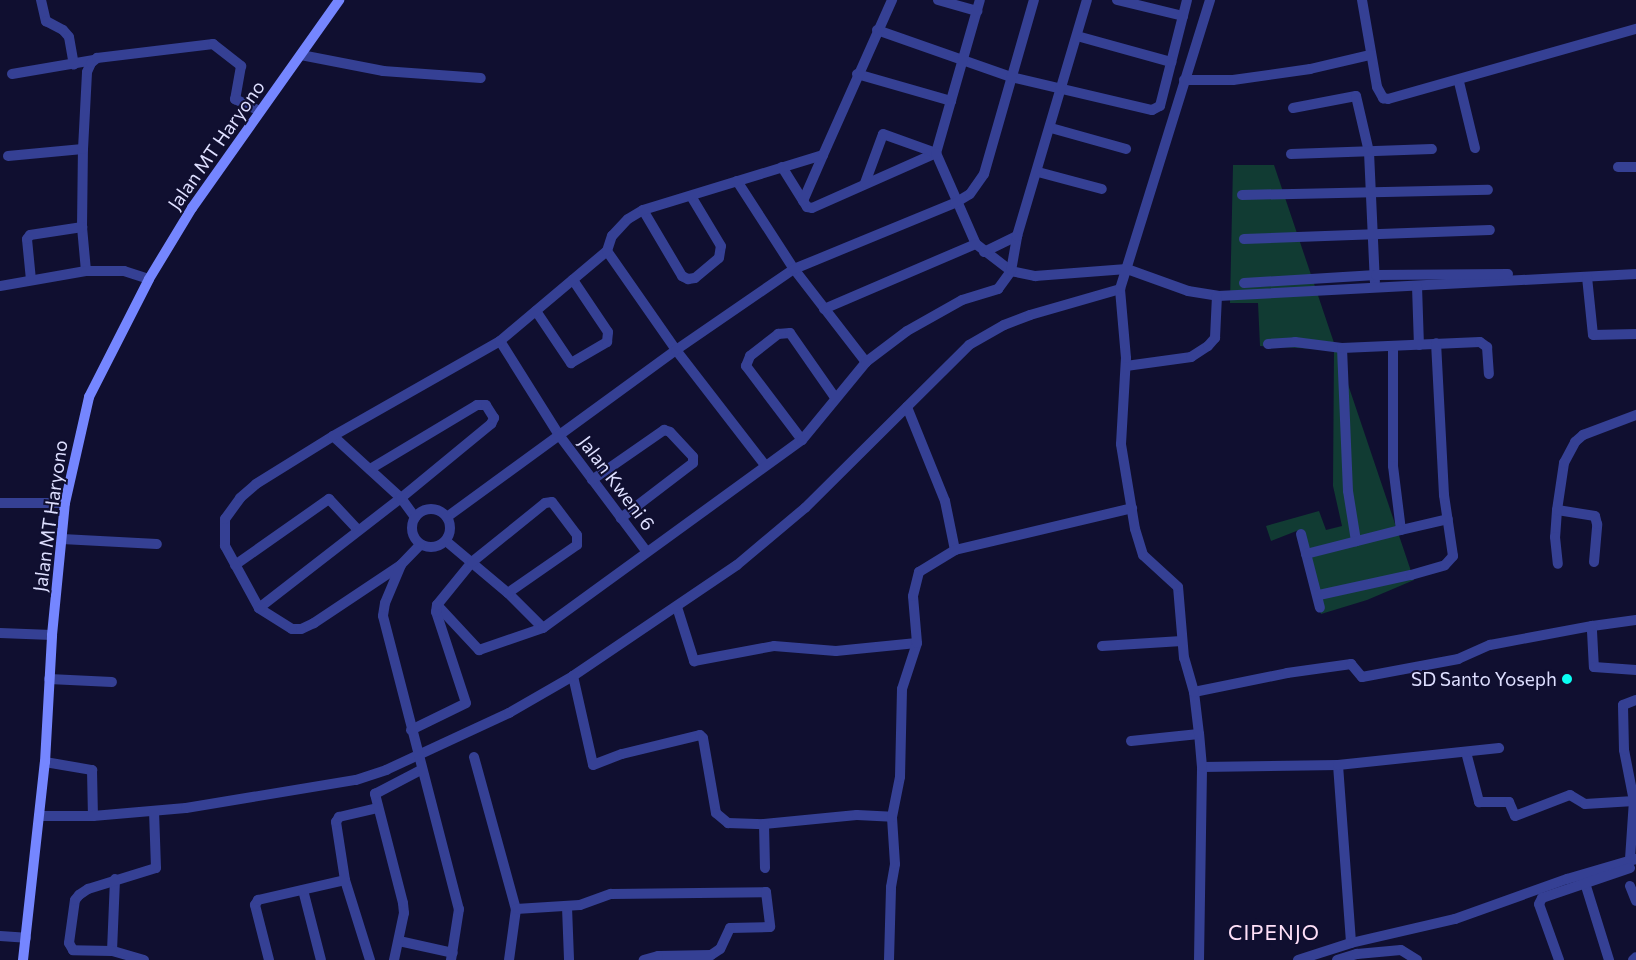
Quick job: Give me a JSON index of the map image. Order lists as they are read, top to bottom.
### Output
{
  "streets": {
    "main road": ["Jalan MT Haryono"],
    "street": ["Jalan Kweni 6"]
  },
  "districts": ["CIPENJO"],
  "places": ["SD Santo Yoseph"]
}
